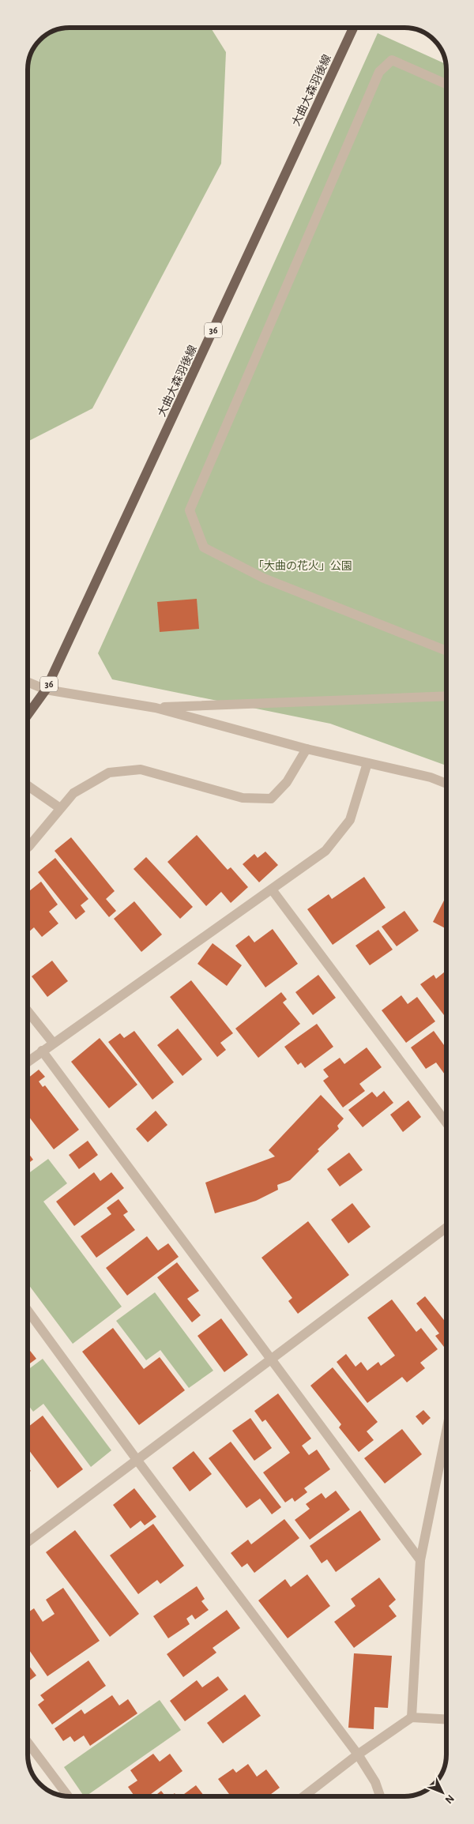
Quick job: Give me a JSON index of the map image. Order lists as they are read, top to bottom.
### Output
{
  "streets": {
    "main road": ["大曲大森羽後線", "36"]
  },
  "parks": ["「大曲の花火」公園"],
  "north": "bottom right"
}
